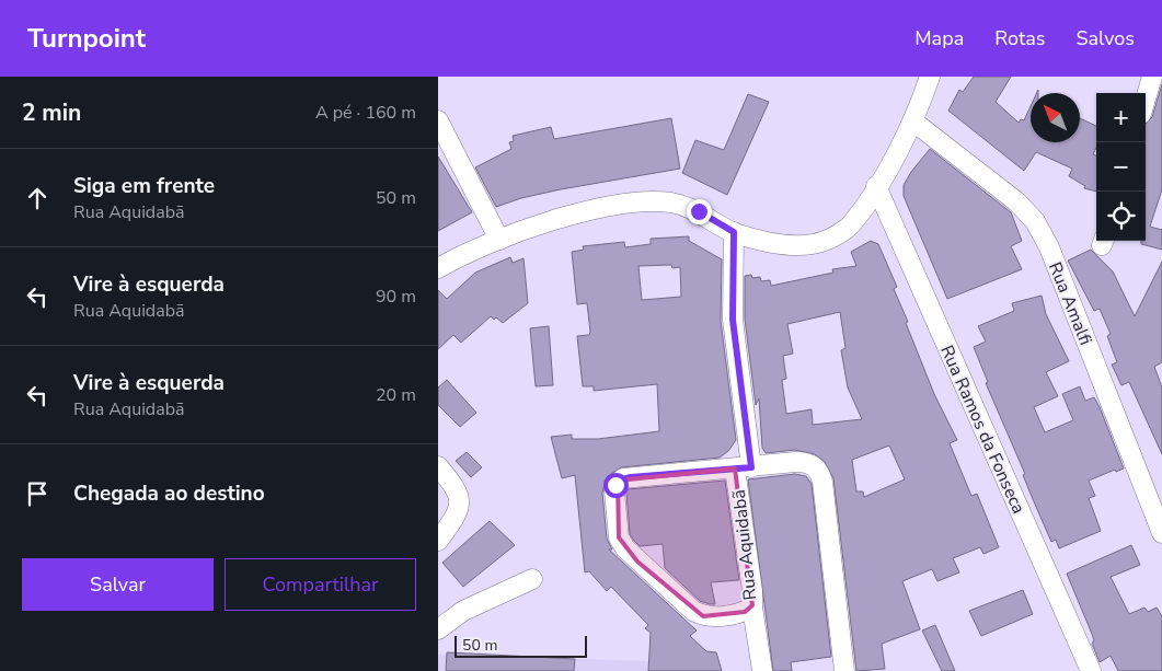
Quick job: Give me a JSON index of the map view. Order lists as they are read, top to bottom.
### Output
{
  "streets": {
    "street": ["Rua Amalfi", "Rua Ramos da Fonseca", "Rua Aquidabã"]
  },
  "scale_bar": "50 m",
  "north": "top left",
  "page": {
    "header": "Turnpoint",
    "nav": ["Mapa", "Rotas", "Salvos"],
    "heading": ["2 min", "A pé · 160 m"],
    "map_buttons": ["+", "−"],
    "list": [
      ["Siga em frente", "Rua Aquidabã", "50 m"],
      ["Vire à esquerda", "Rua Aquidabã", "90 m"],
      ["Vire à esquerda", "Rua Aquidabã", "20 m"],
      "Chegada ao destino"
    ],
    "buttons": ["Salvar", "Compartilhar"],
    "scale": "50 m"
  }
}
